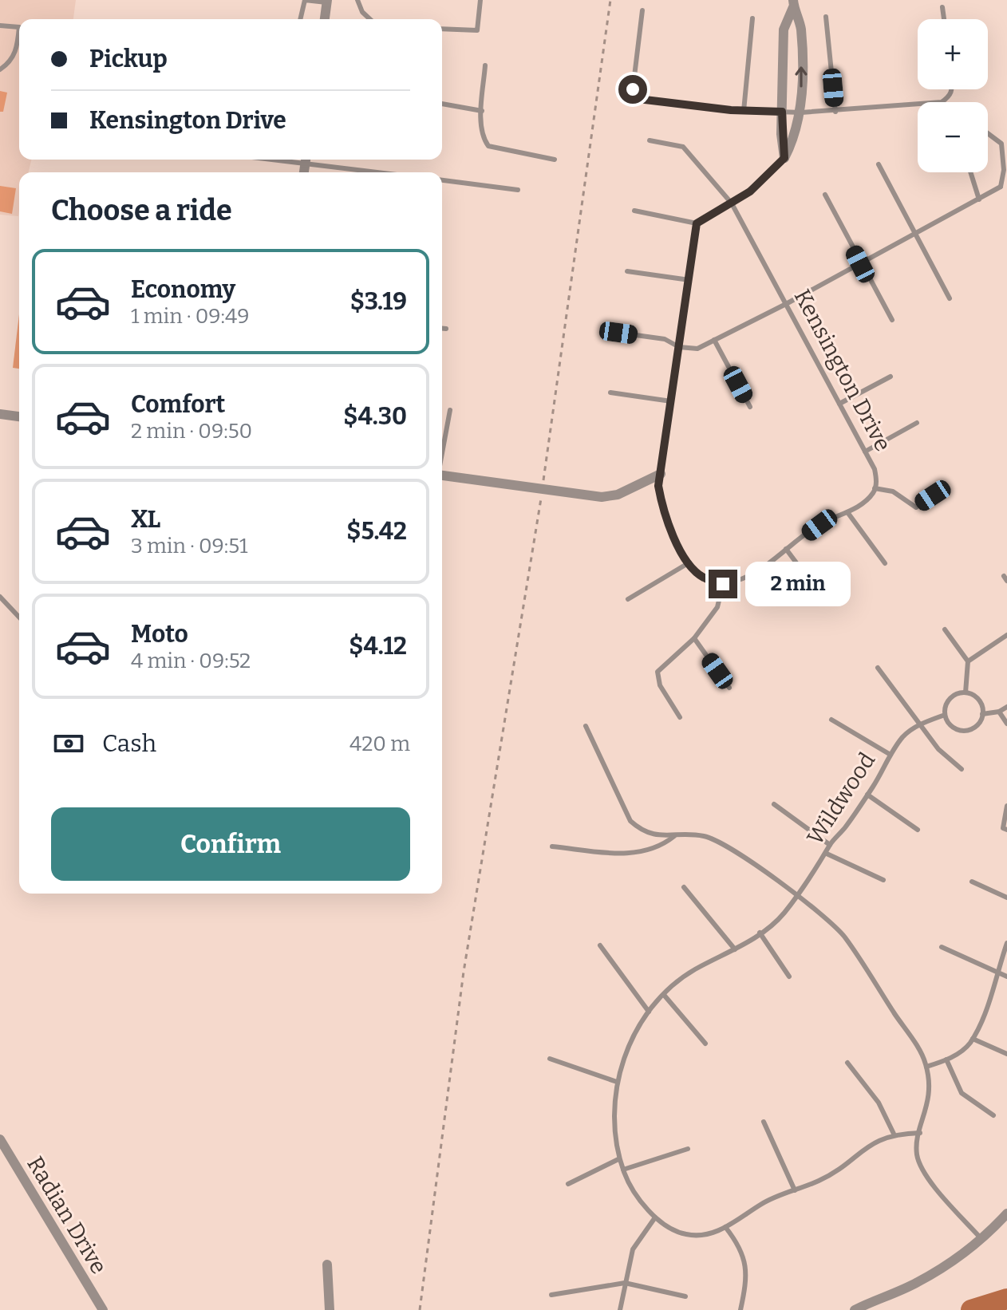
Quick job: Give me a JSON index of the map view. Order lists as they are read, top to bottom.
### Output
{
  "streets": {
    "street": ["Radian Drive"],
    "lane": ["Kensington Drive", "Wildwood"]
  },
  "page": {
    "map_buttons": ["+", "−"],
    "banner": ["Pickup", "Kensington Drive"],
    "heading": "Choose a ride",
    "list": [
      {
        "name": "Economy",
        "note": "1 min · 09:49",
        "value": "$3.19"
      },
      {
        "name": "Comfort",
        "note": "2 min · 09:50",
        "value": "$4.30"
      },
      {
        "name": "XL",
        "note": "3 min · 09:51",
        "value": "$5.42"
      },
      {
        "name": "Moto",
        "note": "4 min · 09:52",
        "value": "$4.12"
      }
    ],
    "bubble": "2 min",
    "pay": ["Cash", "420 m"],
    "buttons": "Confirm"
  }
}
